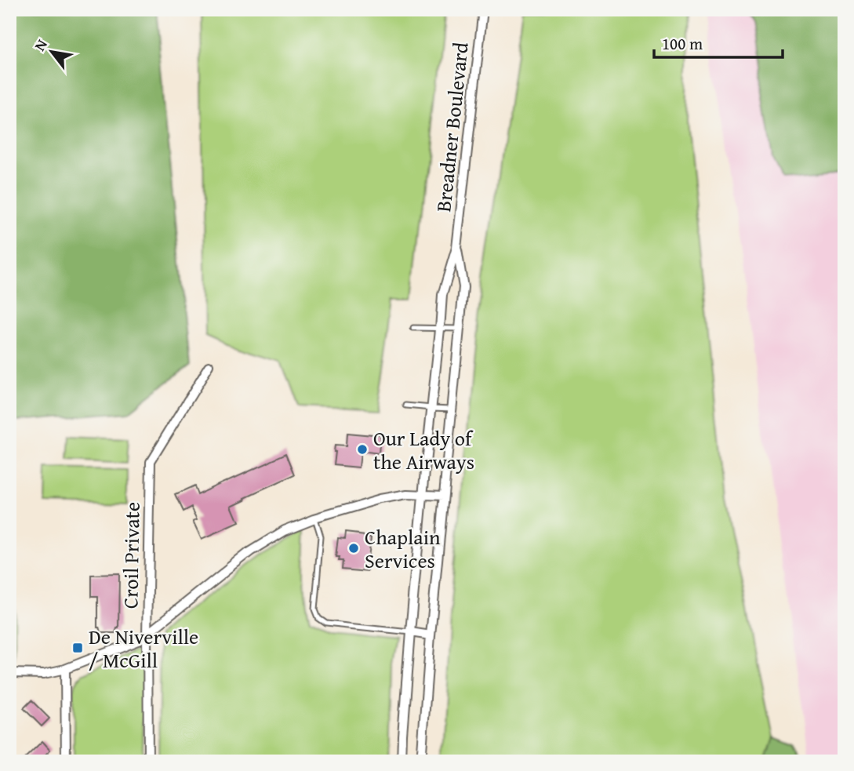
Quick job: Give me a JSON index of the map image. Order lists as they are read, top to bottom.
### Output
{
  "streets": {
    "street": ["Breadner Boulevard", "Croil Private"]
  },
  "places": {
    "other": ["Our Lady of the Airways", "Chaplain Services"],
    "transit": ["De Niverville / McGill"]
  },
  "scale_bar": "100 m",
  "north": "top left"
}
